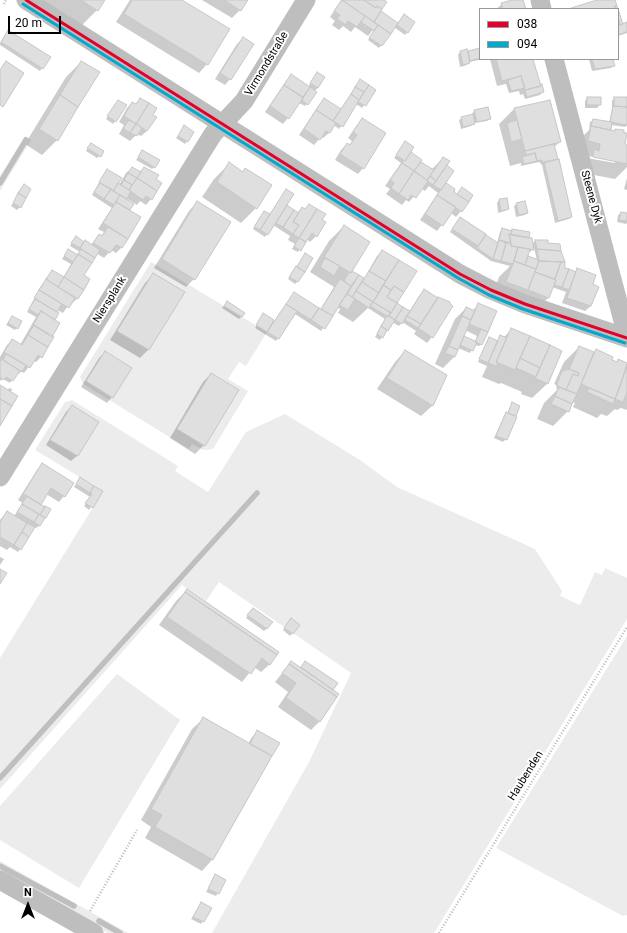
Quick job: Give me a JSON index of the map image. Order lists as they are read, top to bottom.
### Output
{
  "streets": {
    "street": ["Virmondstraße", "Steene Dyk", "Niersplank"],
    "path": ["Haubenden"]
  },
  "crossings": [
    ["Virmondstraße", "Niersplank"]
  ],
  "lines": ["transit line 038", "transit line 094"],
  "legend": ["038", "094"],
  "scale_bar": "20 m",
  "north": "top"
}
